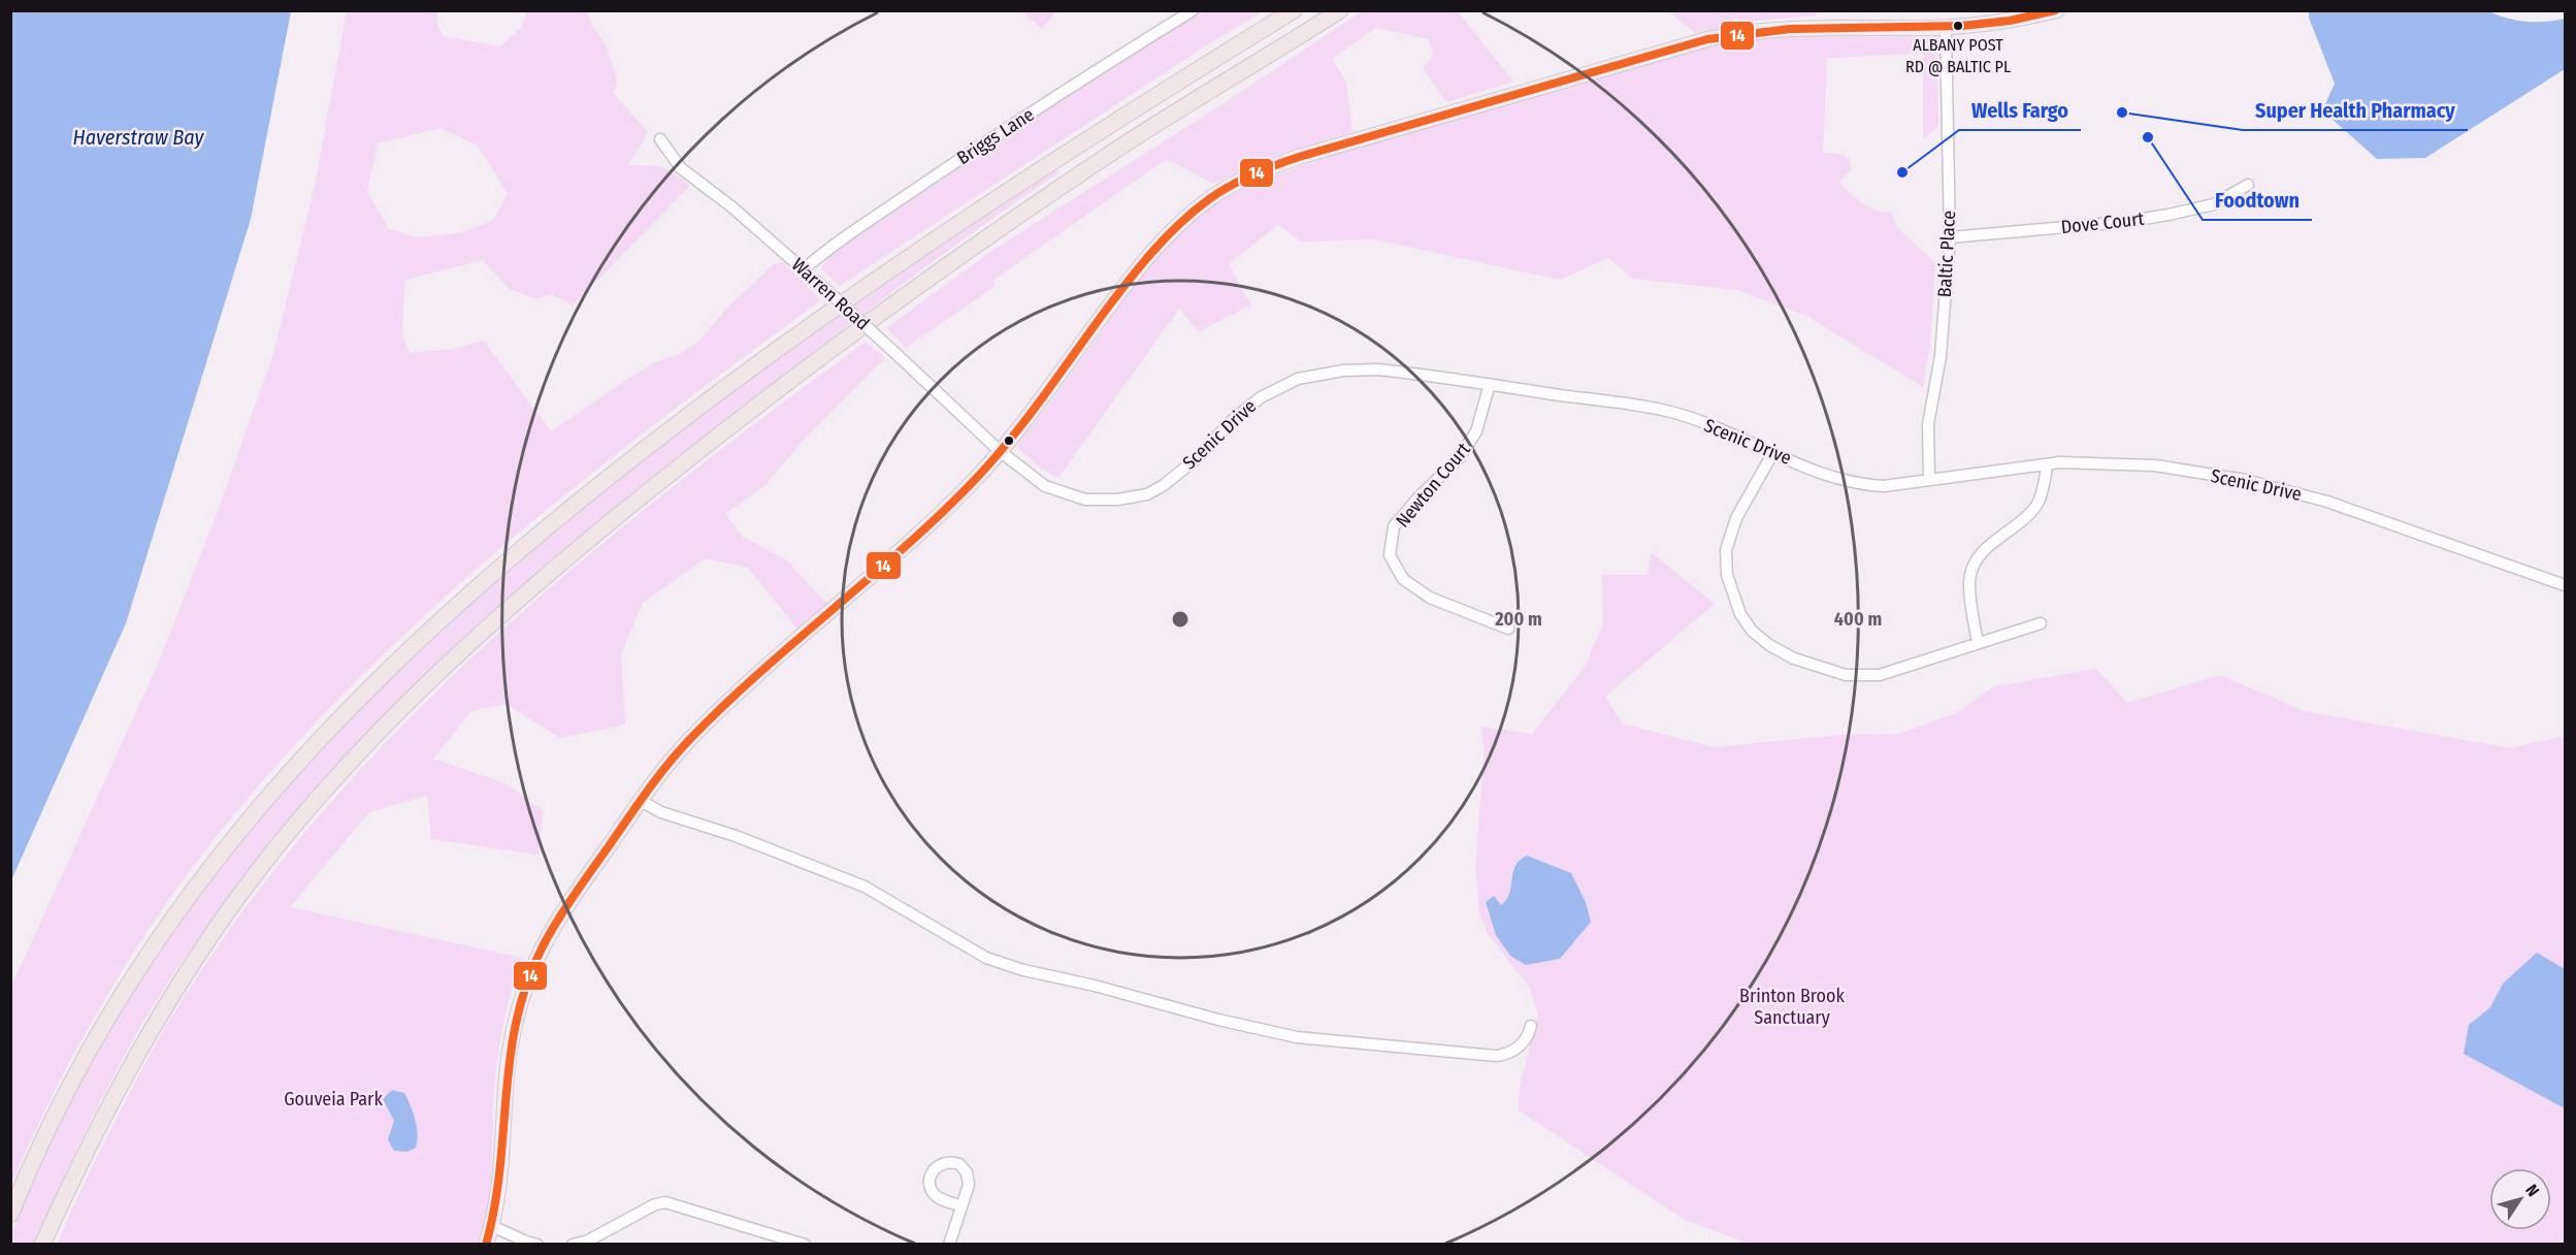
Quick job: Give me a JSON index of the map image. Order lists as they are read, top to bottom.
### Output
{
  "streets": {
    "street": [
      "Briggs Lane",
      "Dove Court",
      "Baltic Place",
      "Warren Road",
      "Scenic Drive",
      "Newton Court"
    ]
  },
  "crossings": [
    ["Briggs Lane", "Warren Road"],
    ["Dove Court", "Baltic Place"],
    ["Baltic Place", "Scenic Drive"],
    ["Warren Road", "Scenic Drive"],
    ["Scenic Drive", "Newton Court"]
  ],
  "water": ["Haverstraw Bay"],
  "parks": ["Brinton Brook Sanctuary", "Gouveia Park"],
  "places": [
    "ALBANY POST RD @ BALTIC PL",
    "Super Health Pharmacy",
    "Foodtown",
    "Wells Fargo"
  ],
  "lines": ["transit line 14"],
  "north": "top right",
  "rings": ["200 m", "400 m"]
}
